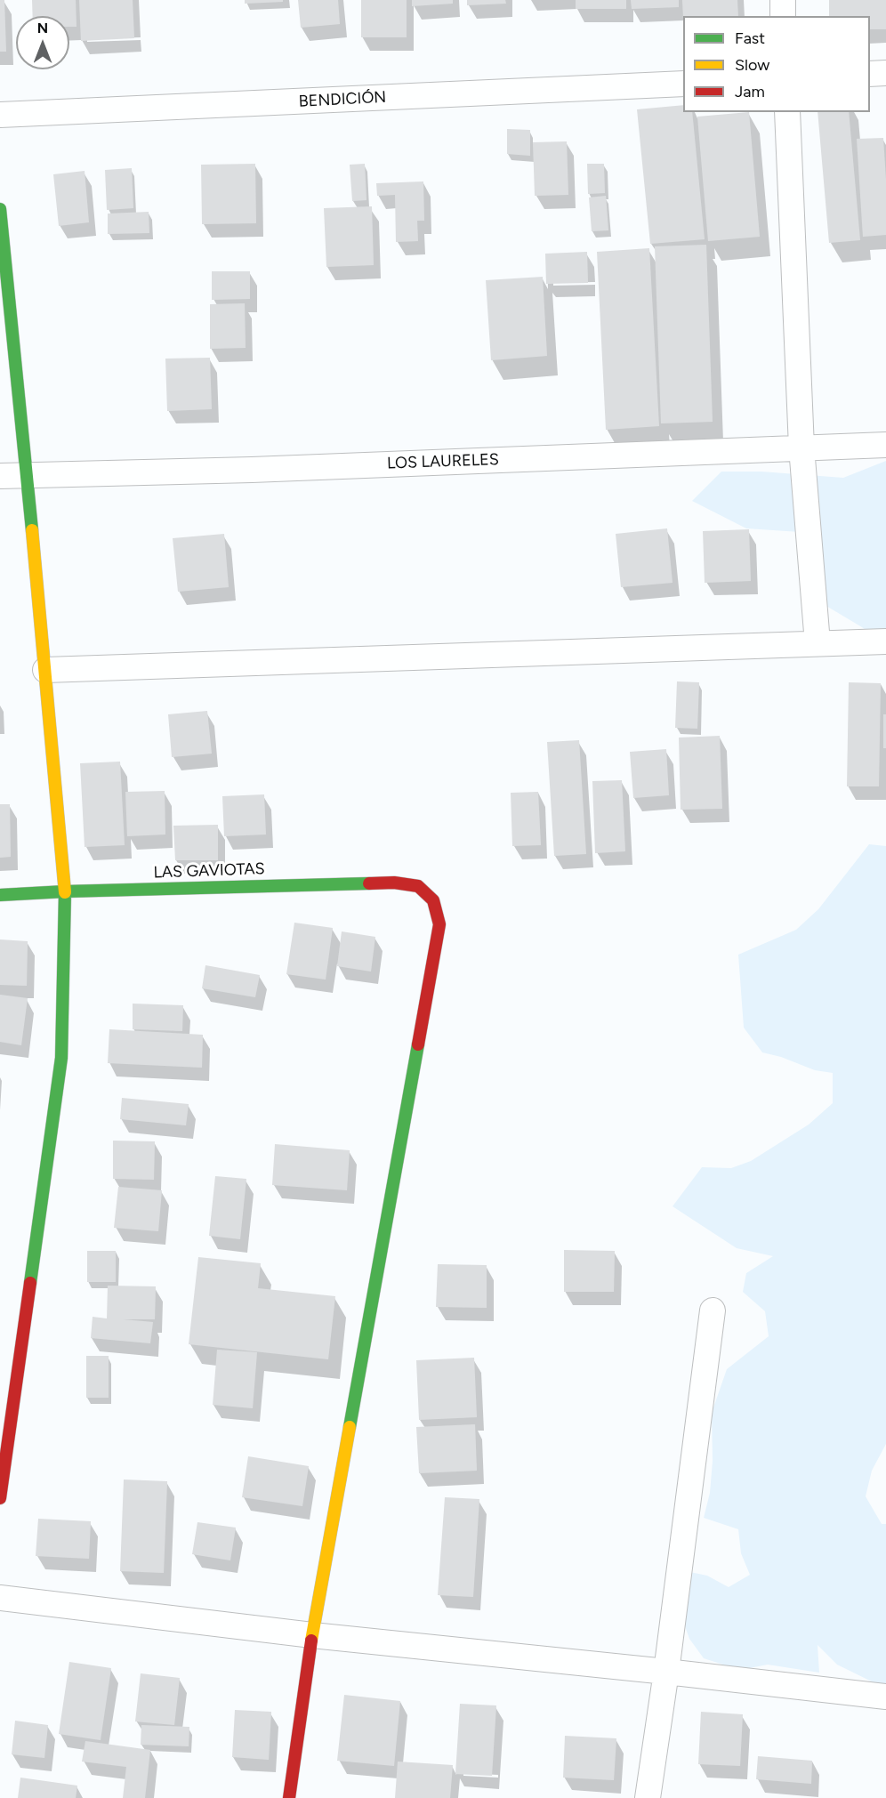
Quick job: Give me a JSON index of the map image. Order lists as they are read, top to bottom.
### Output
{
  "streets": {
    "street": ["BENDICIÓN", "LOS LAURELES", "LAS GAVIOTAS"]
  },
  "legend": ["Fast", "Slow", "Jam"],
  "north": "top"
}
